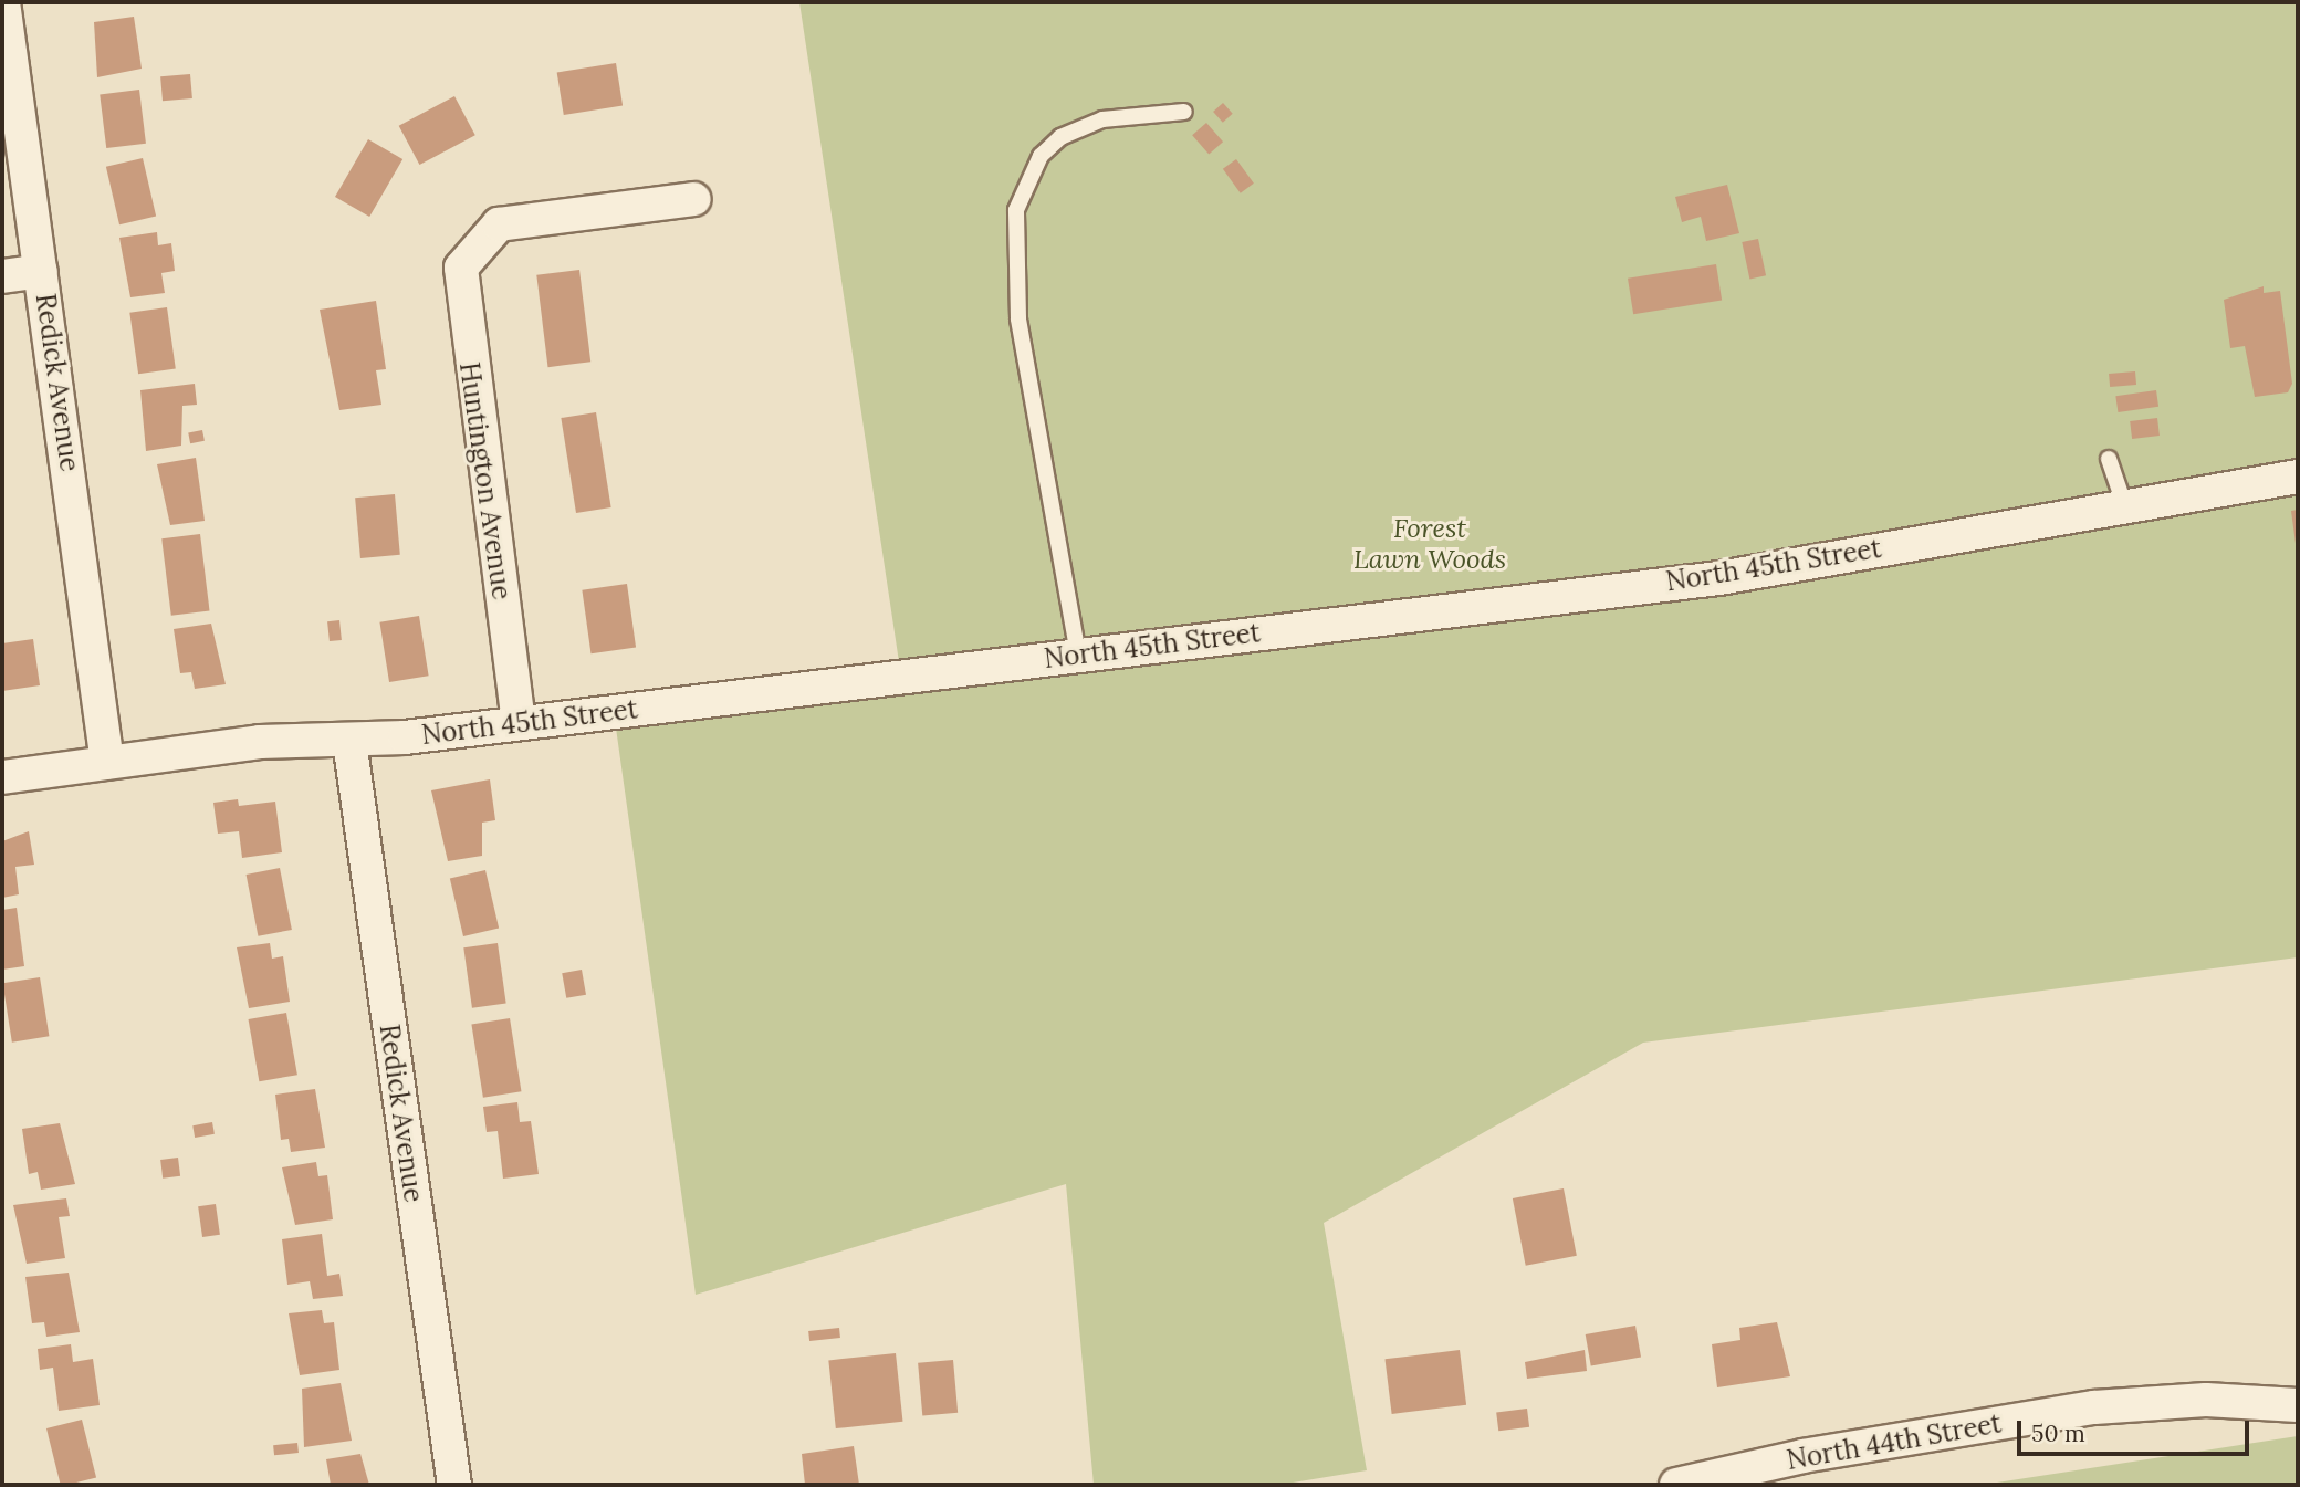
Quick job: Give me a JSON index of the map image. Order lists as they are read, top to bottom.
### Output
{
  "streets": {
    "street": [
      "Redick Avenue",
      "Huntington Avenue",
      "North 45th Street",
      "North 44th Street"
    ]
  },
  "crossings": [
    ["Redick Avenue", "North 45th Street"],
    ["Huntington Avenue", "North 45th Street"]
  ],
  "parks": ["Forest Lawn Woods"],
  "scale_bar": "50 m"
}
